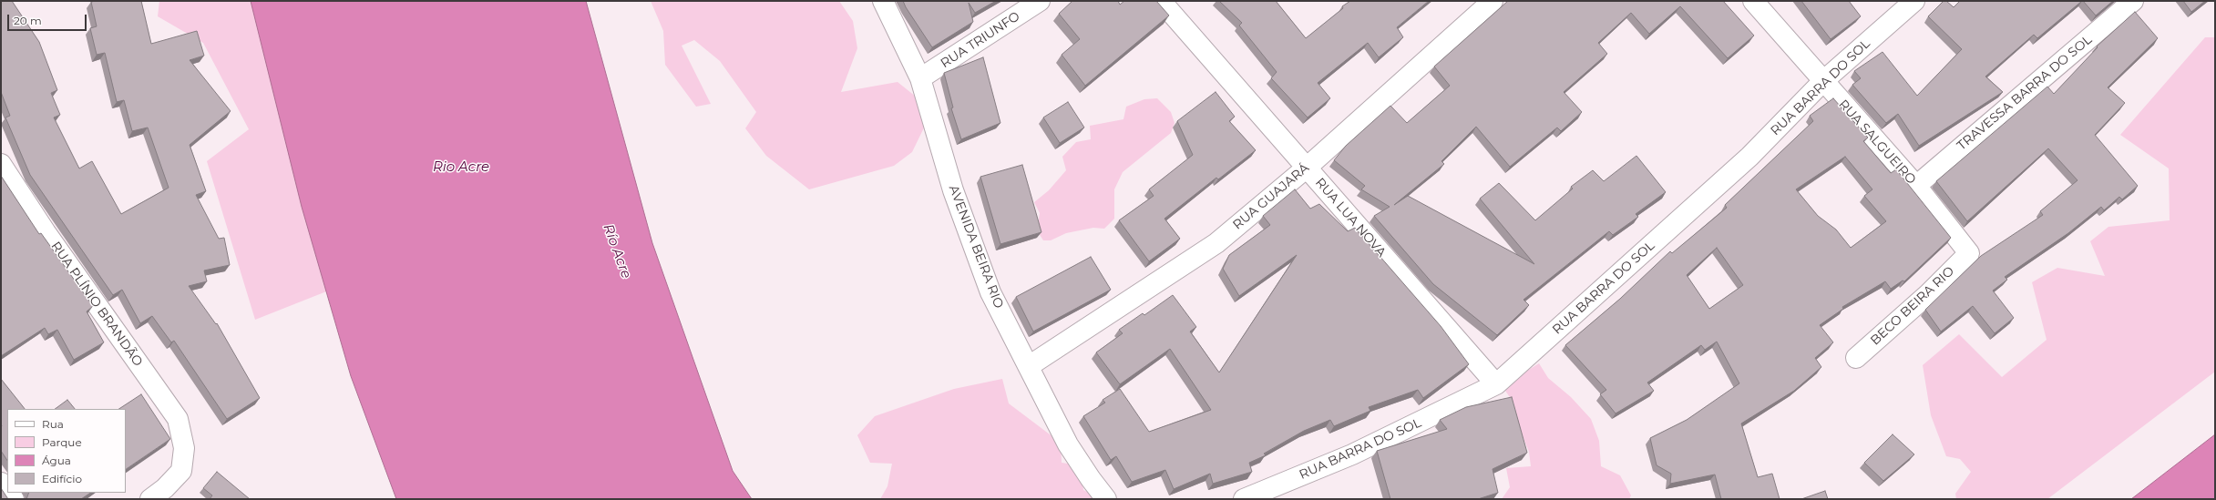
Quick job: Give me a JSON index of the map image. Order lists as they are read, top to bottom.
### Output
{
  "streets": {
    "street": [
      "RUA TRIUNFO",
      "RUA BARRA DO SOL",
      "TRAVESSA BARRA DO SOL",
      "RUA SALGUEIRO",
      "RUA GUAJARÁ",
      "RUA LUA NOVA",
      "AVENIDA BEIRA RIO",
      "RUA PLÍNIO BRANDÃO",
      "BECO BEIRA RIO"
    ]
  },
  "crossings": [
    ["RUA TRIUNFO", "AVENIDA BEIRA RIO"],
    ["RUA BARRA DO SOL", "RUA SALGUEIRO"],
    ["RUA BARRA DO SOL", "RUA LUA NOVA"],
    ["TRAVESSA BARRA DO SOL", "RUA SALGUEIRO"],
    ["RUA SALGUEIRO", "BECO BEIRA RIO"],
    ["RUA GUAJARÁ", "RUA LUA NOVA"],
    ["RUA GUAJARÁ", "AVENIDA BEIRA RIO"]
  ],
  "water": ["Rio Acre", "Río Acre"],
  "legend": [
    "Rua",
    "Parque",
    "Água",
    "Edifício"
  ],
  "scale_bar": "20 m"
}
